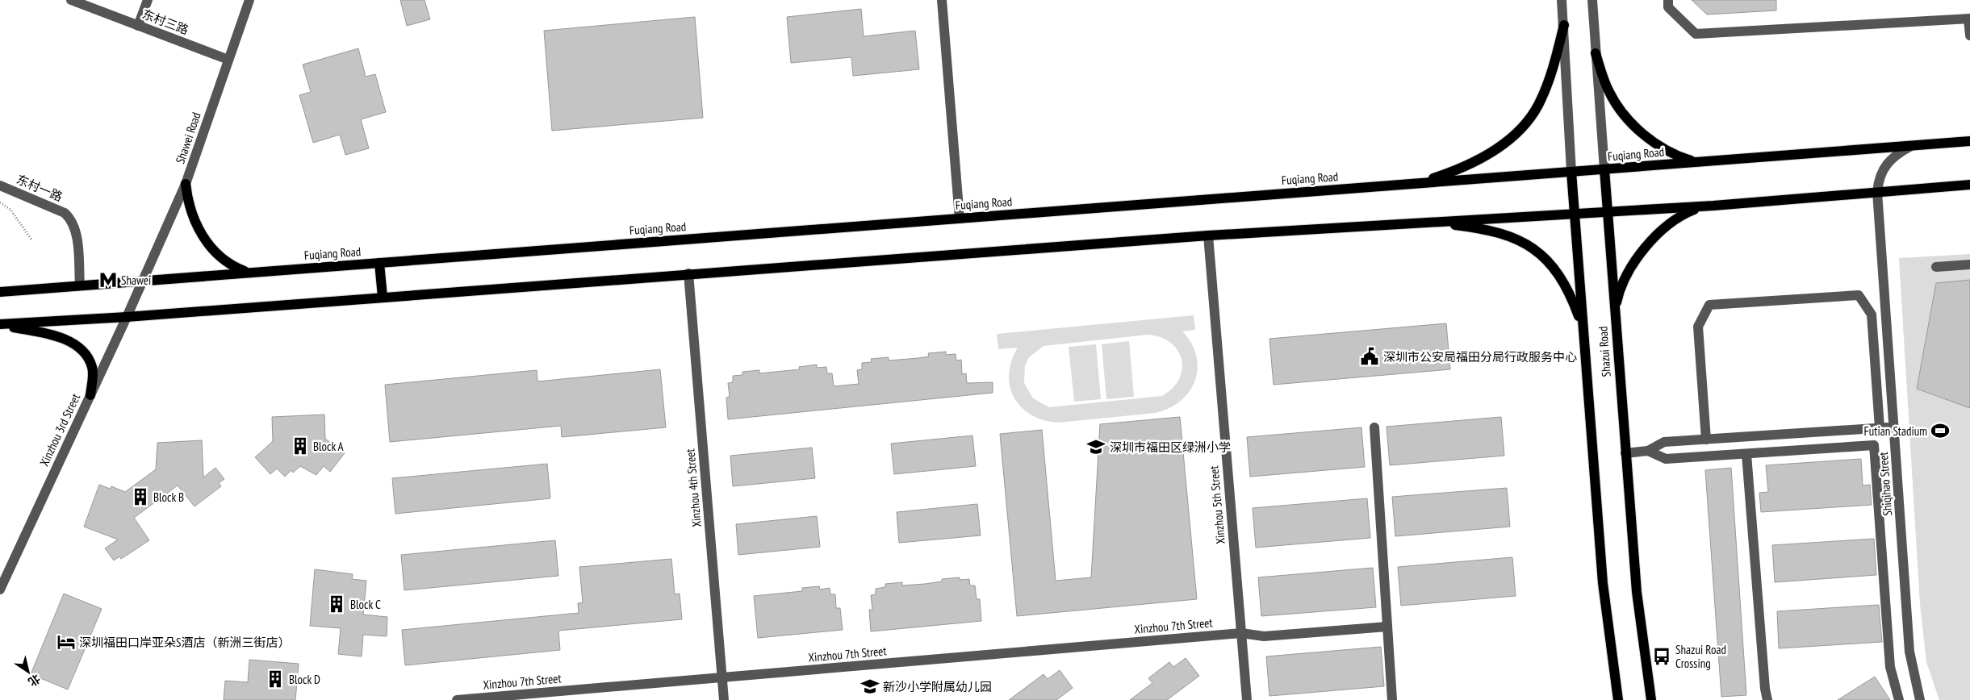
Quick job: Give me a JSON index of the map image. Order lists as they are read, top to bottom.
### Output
{
  "streets": {
    "main road": ["Fuqiang Road", "Shazui Road"],
    "street": [
      "东村三路",
      "Shawei Road",
      "东村一路",
      "Xinzhou 3rd Street",
      "Shiqihao Street",
      "Xinzhou 4th Street",
      "Xinzhou 5th Street",
      "Xinzhou 7th Street"
    ]
  },
  "crossings": [
    ["东村三路", "Shawei Road"],
    ["Shawei Road", "Fuqiang Road"],
    ["Shawei Road", "Xinzhou 3rd Street"],
    ["Fuqiang Road", "东村一路"],
    ["Fuqiang Road", "Shazui Road"],
    ["Fuqiang Road", "Xinzhou 3rd Street"],
    ["Fuqiang Road", "Shiqihao Street"],
    ["Xinzhou 4th Street", "Xinzhou 7th Street"],
    ["Xinzhou 5th Street", "Xinzhou 7th Street"]
  ],
  "places": {
    "metro station": ["Shawei"],
    "public building": ["深圳市公安局福田分局行政服务中心"],
    "sports": ["Futian Stadium"],
    "building": [
      "Block A",
      "Block B",
      "Block C",
      "Block D"
    ],
    "school or university": ["深圳市福田区绿洲小学", "新沙小学附属幼儿园"],
    "hotel": ["深圳福田口岸亚朵S酒店（新洲三街店）"],
    "bus stop": ["Shazui Road Crossing"]
  },
  "north": "bottom right"
}
